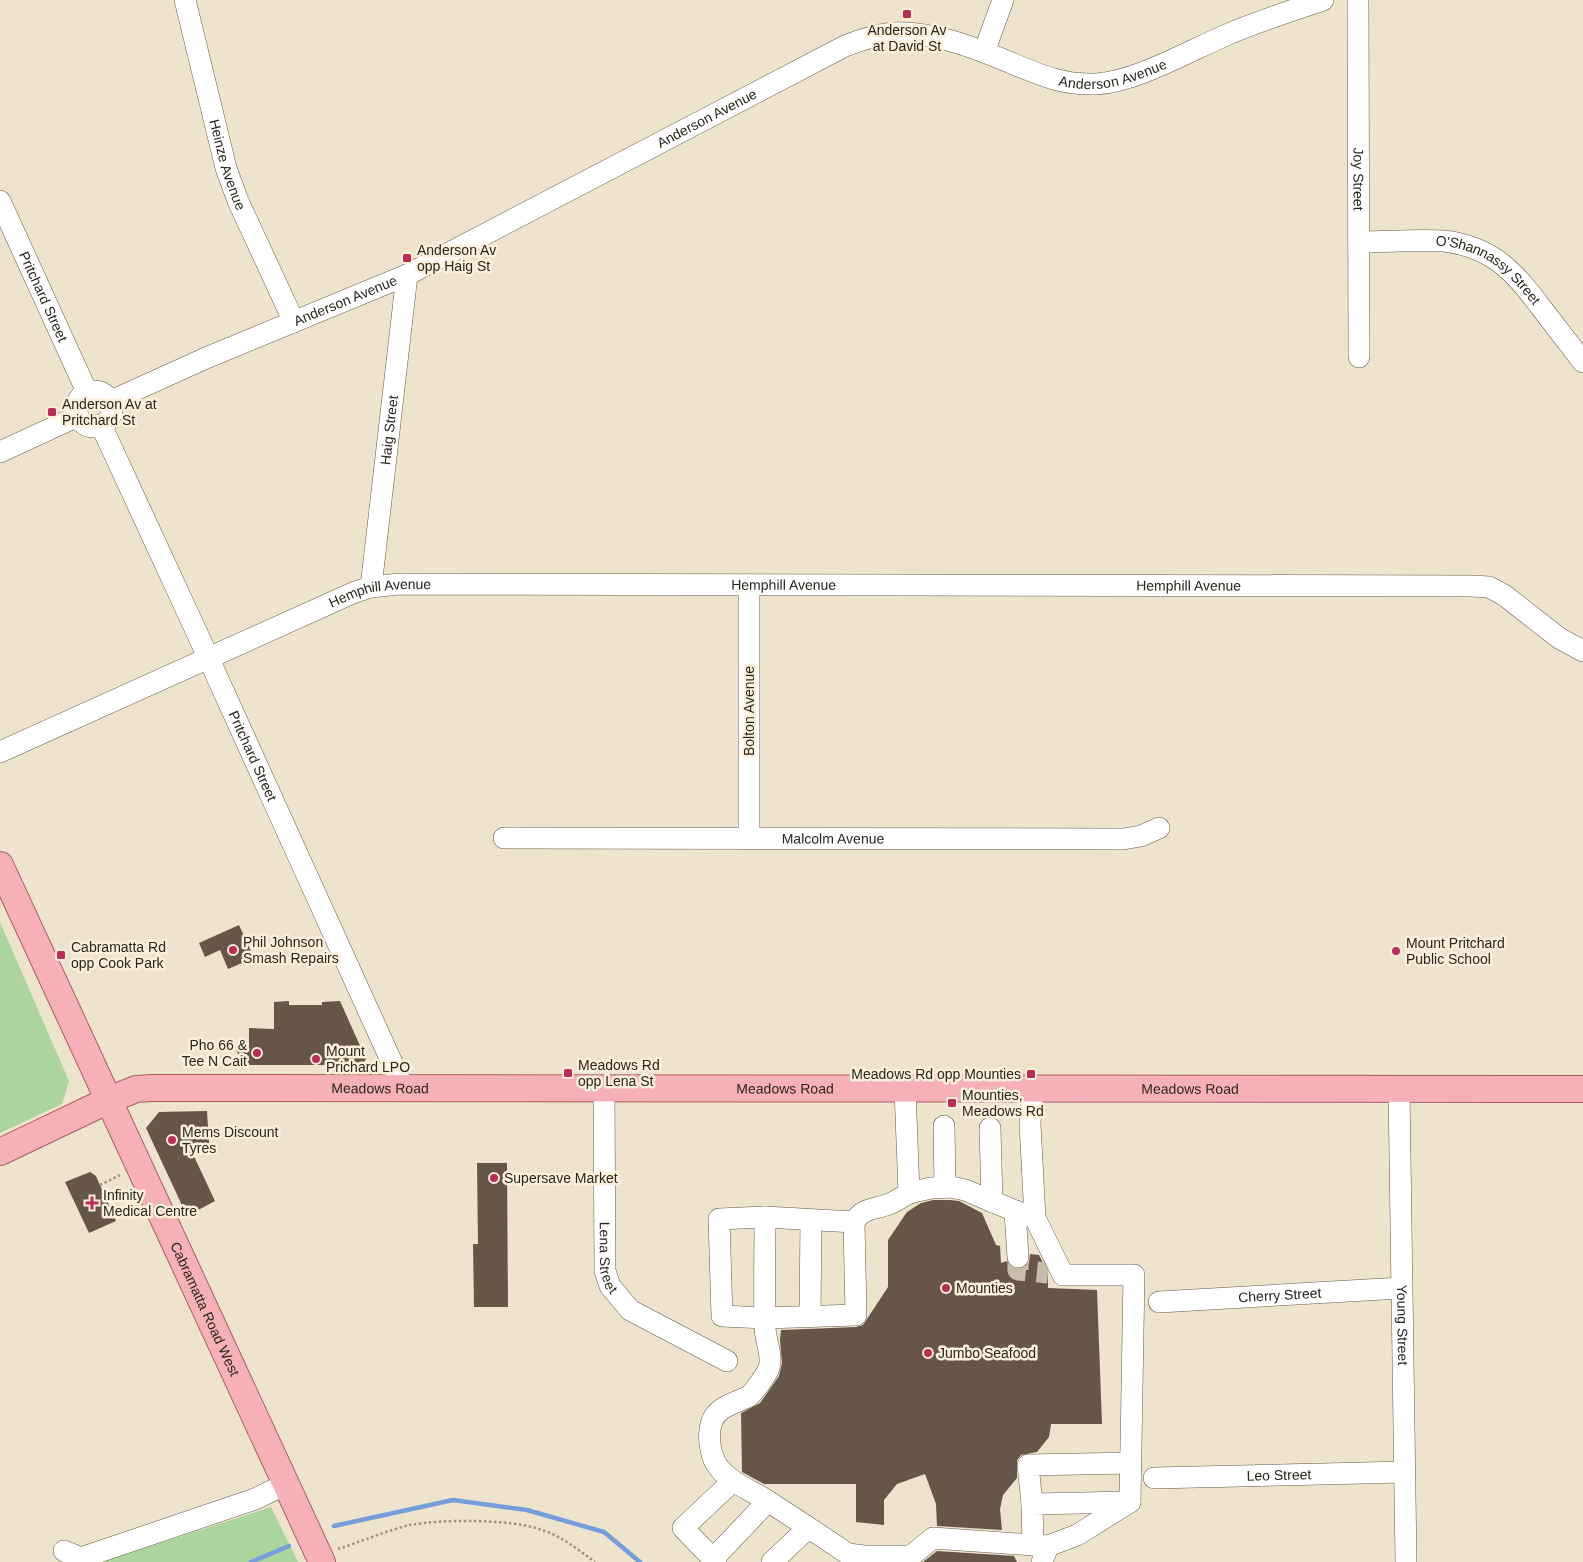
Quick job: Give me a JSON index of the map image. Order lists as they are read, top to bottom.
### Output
{
  "streets": {
    "main road": ["Meadows Road", "Cabramatta Road West"],
    "street": [
      "Anderson Avenue",
      "Heinze Avenue",
      "Joy Street",
      "O'Shannassy Street",
      "Pritchard Street",
      "Haig Street",
      "Hemphill Avenue",
      "Bolton Avenue",
      "Malcolm Avenue",
      "Lena Street",
      "Cherry Street",
      "Young Street",
      "Leo Street"
    ]
  },
  "crossings": [
    ["Anderson Avenue", "Heinze Avenue"],
    ["Anderson Avenue", "Pritchard Street"],
    ["Anderson Avenue", "Haig Street"],
    ["Joy Street", "O'Shannassy Street"],
    ["Pritchard Street", "Hemphill Avenue"],
    ["Pritchard Street", "Meadows Road"],
    ["Haig Street", "Hemphill Avenue"],
    ["Hemphill Avenue", "Bolton Avenue"],
    ["Bolton Avenue", "Malcolm Avenue"],
    ["Meadows Road", "Lena Street"],
    ["Meadows Road", "Cabramatta Road West"],
    ["Meadows Road", "Young Street"],
    ["Cherry Street", "Young Street"],
    ["Young Street", "Leo Street"]
  ],
  "places": {
    "transit": [
      "Anderson Av at David St",
      "Anderson Av opp Haig St",
      "Anderson Av at Pritchard St",
      "Cabramatta Rd opp Cook Park",
      "Meadows Rd opp Lena St",
      "Meadows Rd opp Mounties",
      "Mounties, Meadows Rd"
    ],
    "other": [
      "Phil Johnson Smash Repairs",
      "Mount Pritchard Public School",
      "Pho 66 & Tee N Cait",
      "Mount Prichard LPO",
      "Mems Discount Tyres",
      "Supersave Market",
      "Mounties",
      "Jumbo Seafood"
    ],
    "health": ["Infinity Medical Centre"]
  }
}
